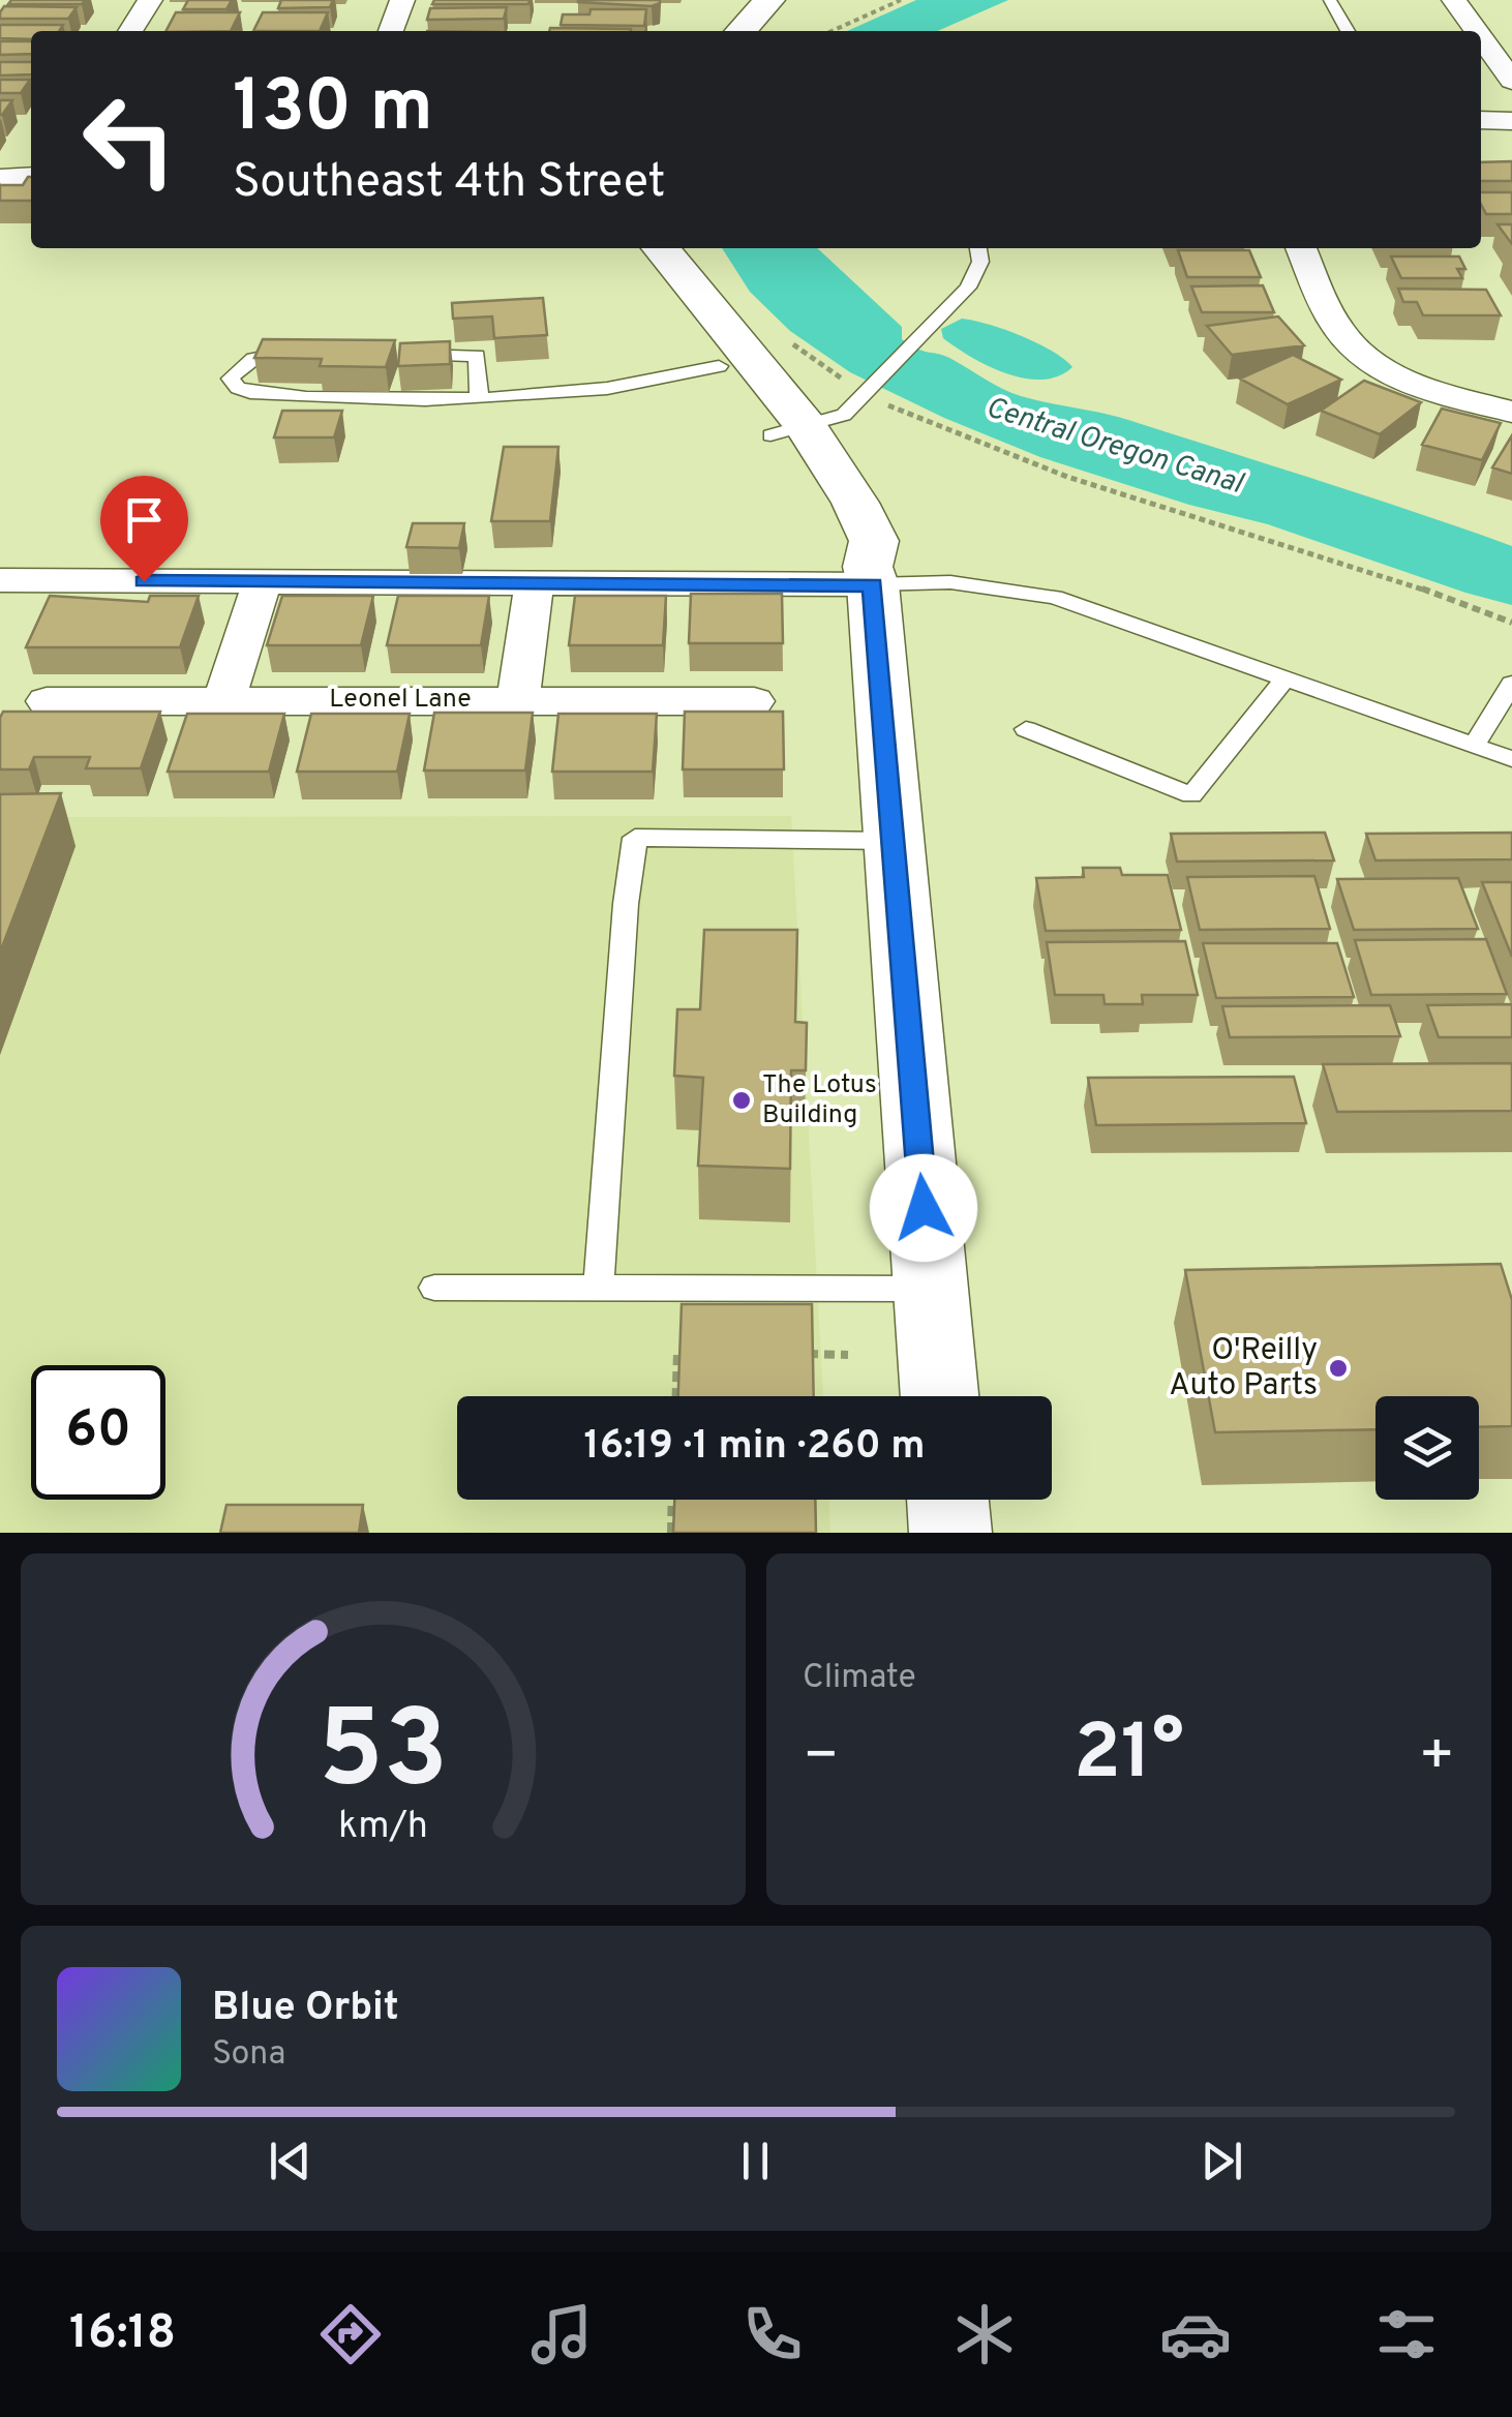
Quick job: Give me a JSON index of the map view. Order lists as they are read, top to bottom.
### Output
{
  "streets": {
    "street": ["Leonel Lane"]
  },
  "water": ["Central Oregon Canal"],
  "places": ["The Lotus Building", "O'Reilly Auto Parts"],
  "page": {
    "turn": ["130 m", "Southeast 4th Street"],
    "limit": "60",
    "trip": "16:19 · 1 min · 260 m",
    "tile": "Climate",
    "heat": ["−", "21°", "+"],
    "song": ["Blue Orbit", "Sona"],
    "tabs": "16:18",
    "gauge": ["53", "km/h"]
  }
}
